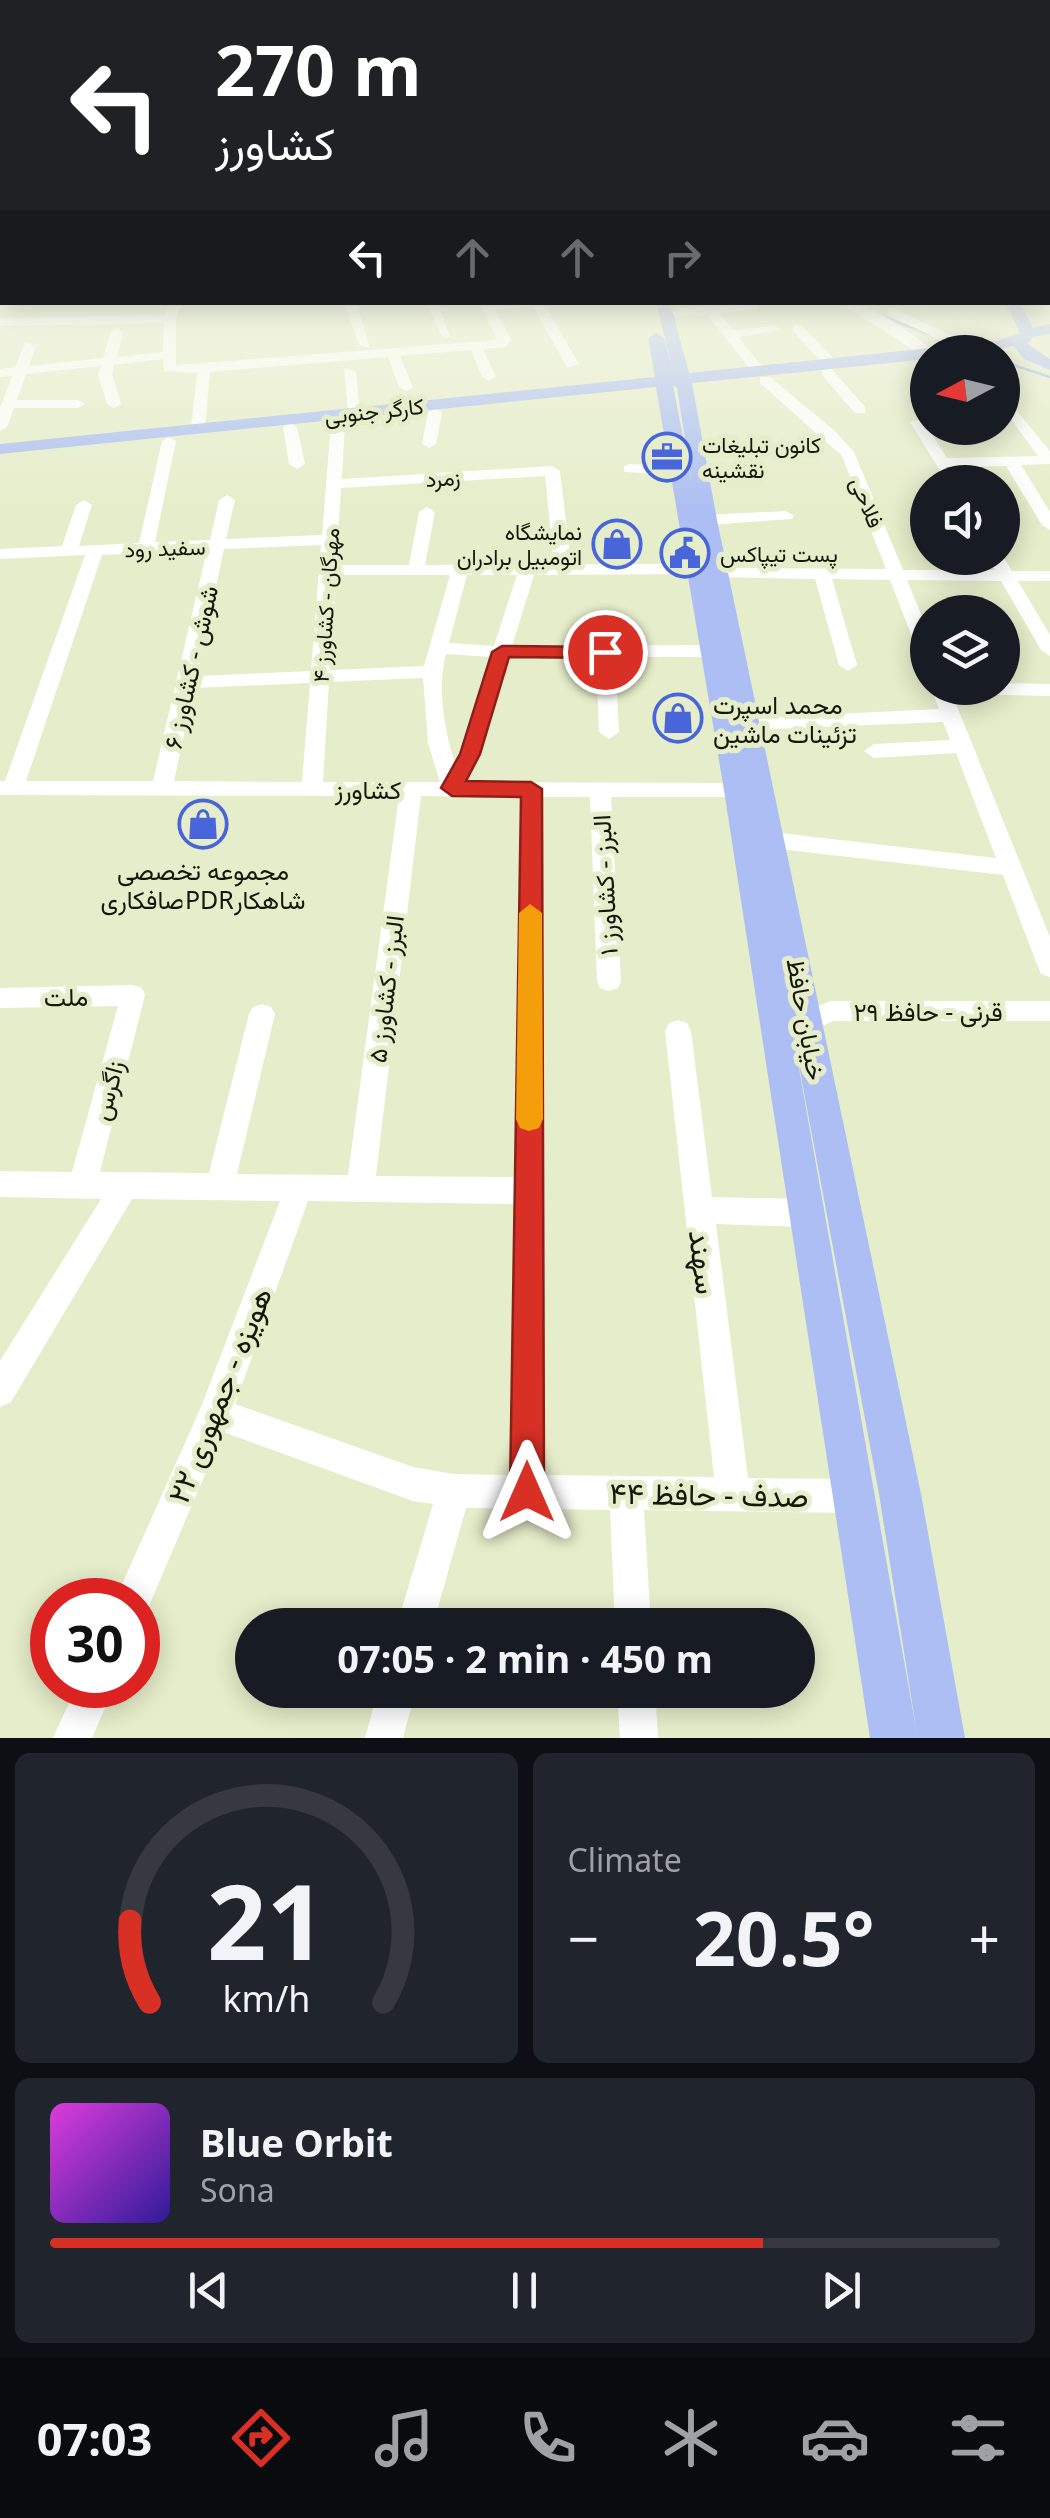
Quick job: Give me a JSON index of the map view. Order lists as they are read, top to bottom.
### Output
{
  "streets": {
    "main road": ["کارگر جنوبی", "خیابان حافظ"],
    "street": [
      "زمرد",
      "فلاحی",
      "سفید رود",
      "مهرگان - کشاورز ۴",
      "شوش - کشاورز ۶",
      "کشاورز",
      "البرز - کشاورز ۱",
      "البرز - کشاورز ۵",
      "ملت",
      "قرنی - حافظ ۲۹",
      "زاگرس",
      "سهند",
      "هویزه - جمهوری ۲۲",
      "صدف - حافظ ۴۴"
    ]
  },
  "crossings": [
    ["کارگر جنوبی", "فلاحی"],
    ["کارگر جنوبی", "مهرگان - کشاورز ۴"],
    ["کارگر جنوبی", "خیابان حافظ"],
    ["زمرد", "مهرگان - کشاورز ۴"],
    ["سفید رود", "مهرگان - کشاورز ۴"],
    ["سفید رود", "شوش - کشاورز ۶"],
    ["مهرگان - کشاورز ۴", "کشاورز"],
    ["شوش - کشاورز ۶", "کشاورز"],
    ["کشاورز", "البرز - کشاورز ۱"],
    ["کشاورز", "البرز - کشاورز ۵"],
    ["کشاورز", "خیابان حافظ"],
    ["ملت", "زاگرس"],
    ["قرنی - حافظ ۲۹", "خیابان حافظ"],
    ["خیابان حافظ", "صدف - حافظ ۴۴"],
    ["سهند", "صدف - حافظ ۴۴"],
    ["هویزه - جمهوری ۲۲", "صدف - حافظ ۴۴"]
  ],
  "places": {
    "office": ["کانون تبلیغات نقشینه"],
    "shop": ["نمایشگاه اتومبیل برادران", "محمد اسپرت تزئینات ماشین", "مجموعه تخصصی صافکاریPDRشاهکار"],
    "public building": ["پست تیپاکس"]
  },
  "north": "left",
  "page": {
    "turn": ["270 m", "کشاورز"],
    "limit": "30",
    "trip": "07:05 · 2 min · 450 m",
    "tile": "Climate",
    "heat": ["−", "20.5°", "+"],
    "song": ["Blue Orbit", "Sona"],
    "tabs": "07:03",
    "gauge": ["21", "km/h"]
  }
}
